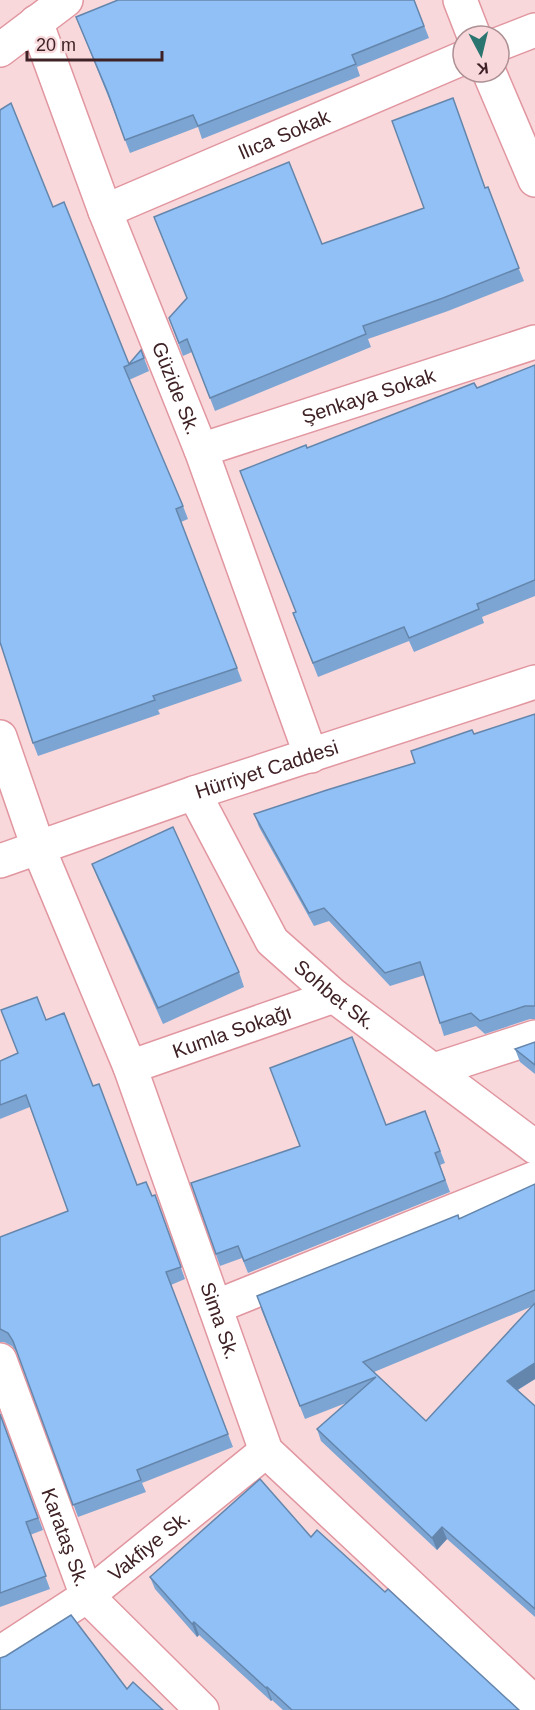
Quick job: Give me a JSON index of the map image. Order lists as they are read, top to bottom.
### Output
{
  "streets": {
    "street": [
      "llıca Sokak",
      "Güzide Sk.",
      "Şenkaya Sokak",
      "Hürriyet Caddesi",
      "Sohbet Sk.",
      "Kumla Sokağı",
      "Sima Sk.",
      "Karataş Sk.",
      "Vakfiye Sk."
    ]
  },
  "crossings": [
    ["llıca Sokak", "Güzide Sk."],
    ["Güzide Sk.", "Şenkaya Sokak"],
    ["Güzide Sk.", "Hürriyet Caddesi"],
    ["Hürriyet Caddesi", "Sohbet Sk."],
    ["Hürriyet Caddesi", "Sima Sk."],
    ["Sohbet Sk.", "Kumla Sokağı"],
    ["Kumla Sokağı", "Sima Sk."],
    ["Sima Sk.", "Vakfiye Sk."],
    ["Karataş Sk.", "Vakfiye Sk."]
  ],
  "scale_bar": "20 m",
  "north": "bottom"
}
